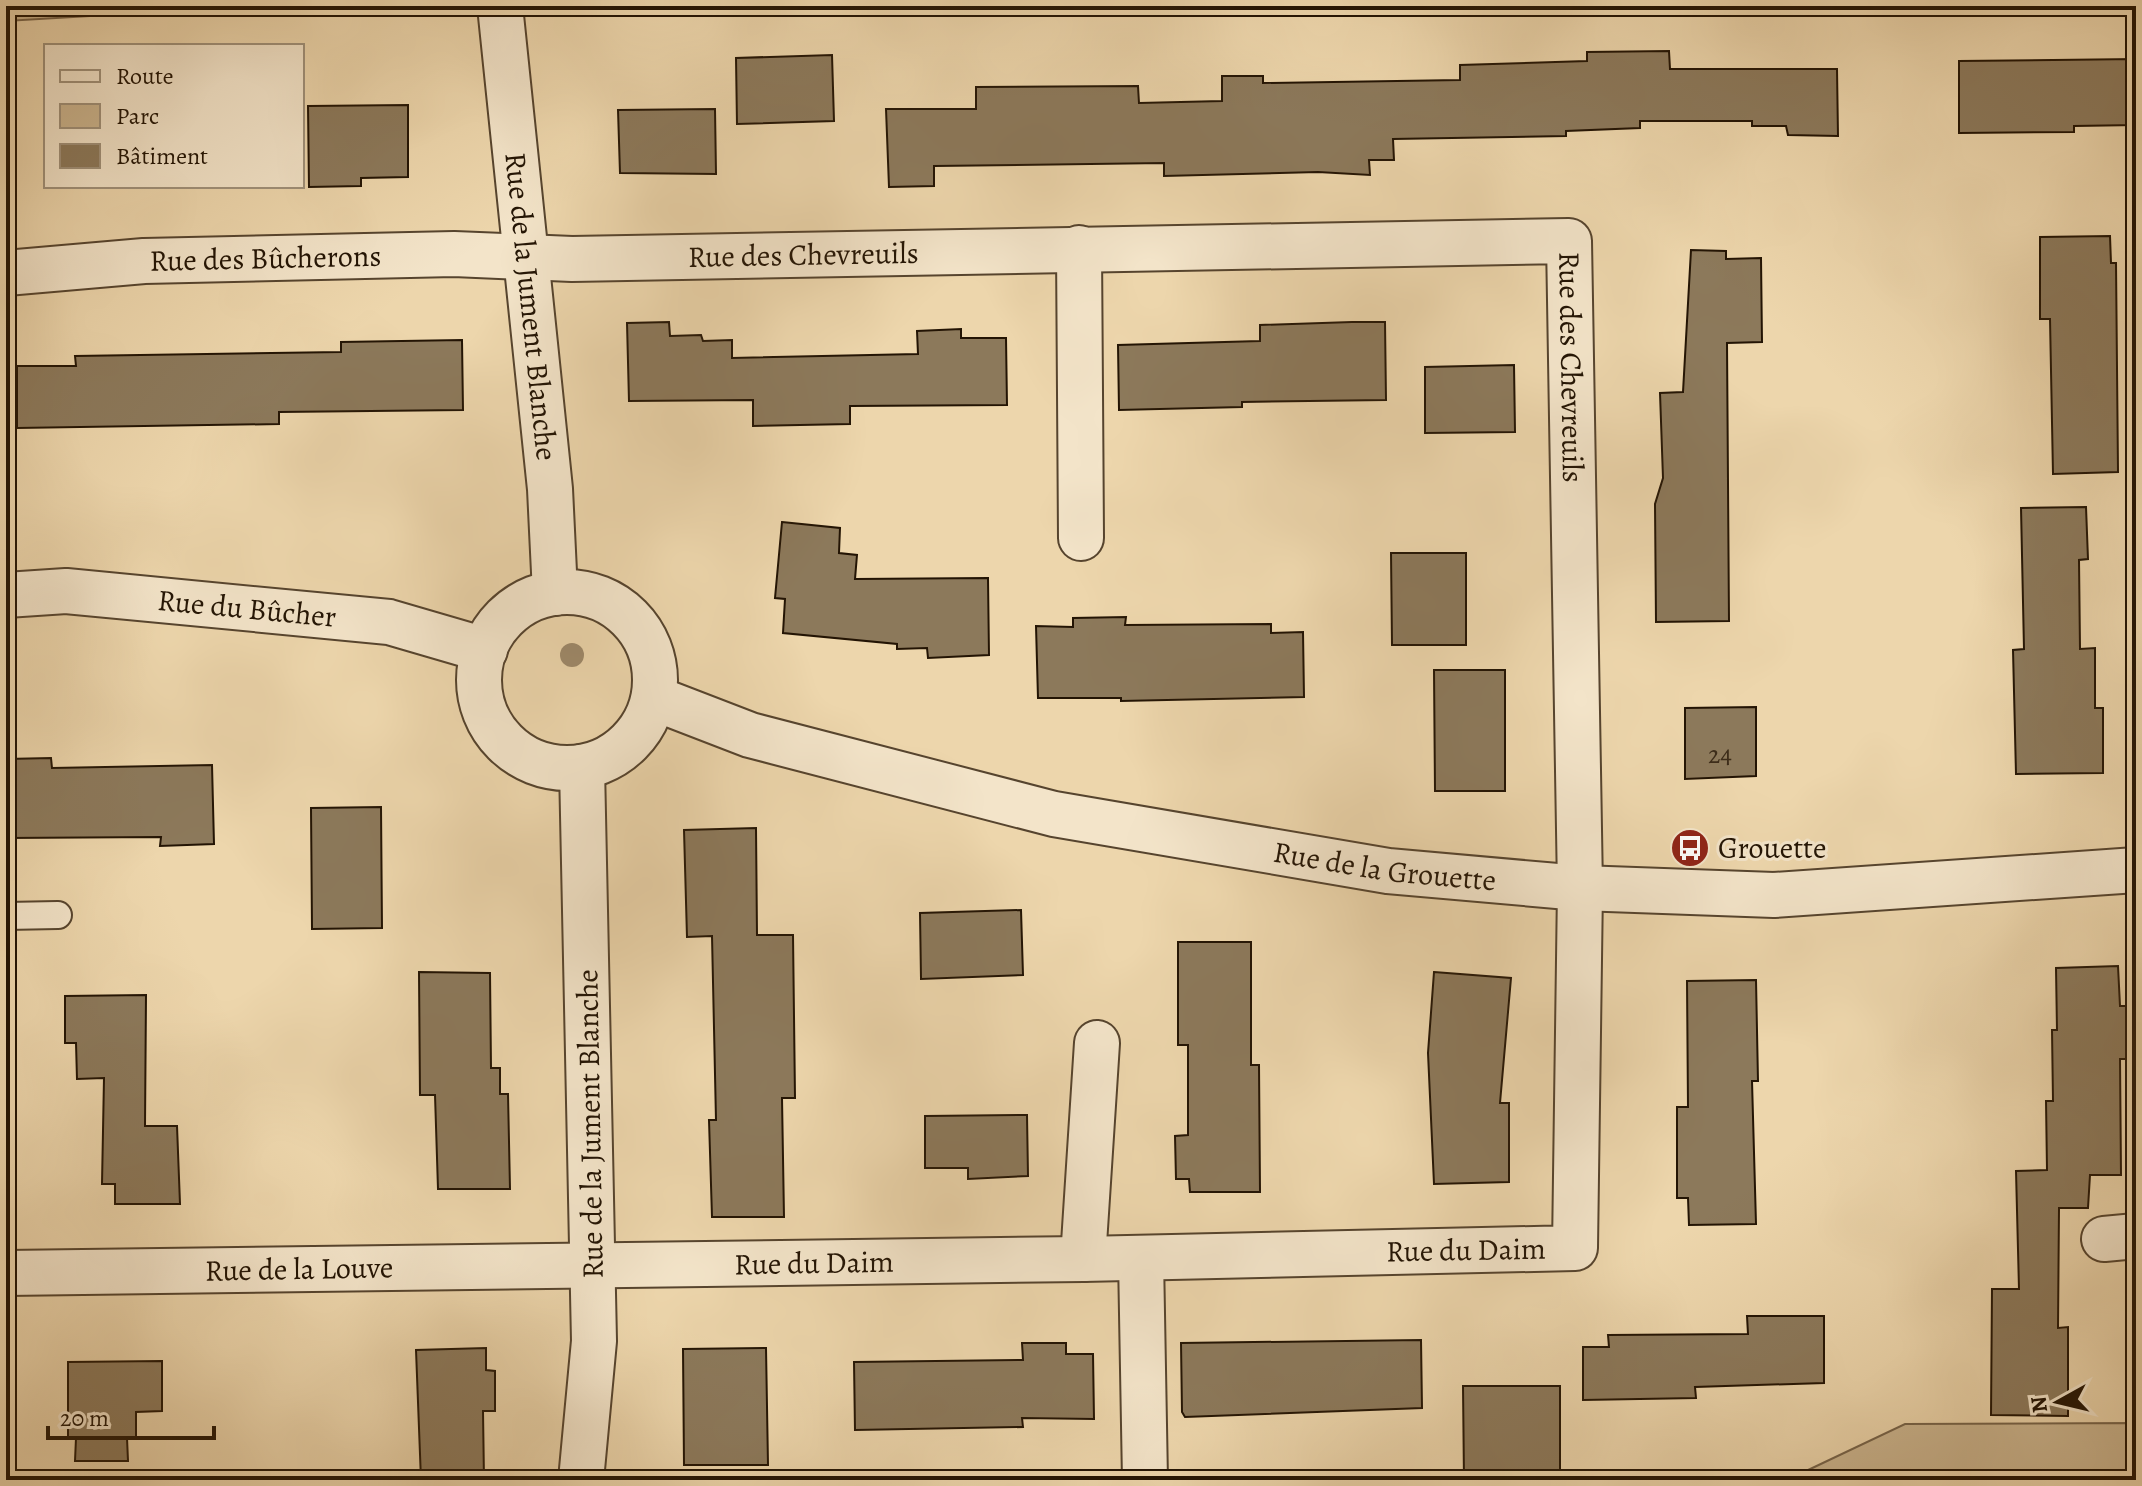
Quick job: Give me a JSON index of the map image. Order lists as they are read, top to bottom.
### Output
{
  "streets": {
    "street": [
      "Rue des Chevreuils",
      "Rue des Bûcherons",
      "Rue de la Jument Blanche",
      "Rue du Bûcher",
      "Rue de la Grouette",
      "Rue du Daim",
      "Rue de la Louve"
    ]
  },
  "crossings": [
    ["Rue des Chevreuils", "Rue des Bûcherons"],
    ["Rue des Chevreuils", "Rue de la Jument Blanche"],
    ["Rue des Chevreuils", "Rue de la Grouette"],
    ["Rue des Chevreuils", "Rue du Daim"],
    ["Rue des Bûcherons", "Rue de la Jument Blanche"],
    ["Rue de la Jument Blanche", "Rue du Bûcher"],
    ["Rue de la Jument Blanche", "Rue de la Grouette"],
    ["Rue de la Jument Blanche", "Rue du Daim"],
    ["Rue de la Jument Blanche", "Rue de la Louve"],
    ["Rue du Bûcher", "Rue de la Grouette"],
    ["Rue de la Grouette", "Rue du Daim"],
    ["Rue du Daim", "Rue de la Louve"]
  ],
  "places": {
    "bus stop": ["Grouette"]
  },
  "house_numbers": ["24"],
  "legend": ["Route", "Parc", "Bâtiment"],
  "scale_bar": "20 m",
  "north": "left"
}
